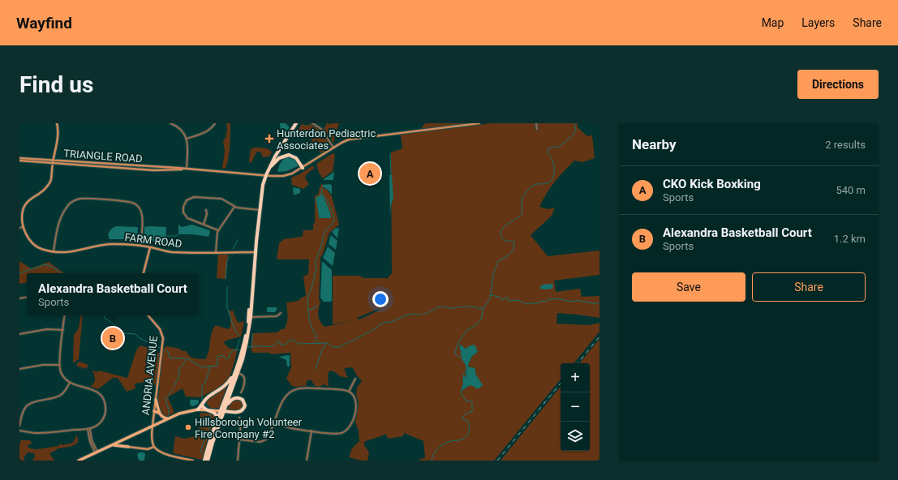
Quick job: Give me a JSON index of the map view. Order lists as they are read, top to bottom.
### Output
{
  "streets": {
    "street": ["TRIANGLE ROAD", "FARM ROAD", "ANDRIA AVENUE"]
  },
  "places": {
    "health": ["Hunterdon Pediactric Associates"],
    "other": ["Hillsborough Volunteer Fire Company #2"]
  },
  "page": {
    "header": "Wayfind",
    "nav": ["Map", "Layers", "Share"],
    "buttons": [
      "Directions",
      ["Save", "Share"]
    ],
    "title": "Find us",
    "heading": ["Nearby", "2 results"],
    "pins": ["A", "B"],
    "list": [
      {
        "mark": "A",
        "name": "CKO Kick Boxking",
        "note": "Sports",
        "value": "540 m"
      },
      {
        "mark": "B",
        "name": "Alexandra Basketball Court",
        "note": "Sports",
        "value": "1.2 km"
      }
    ],
    "popup": ["Alexandra Basketball Court", "Sports"],
    "map_buttons": ["+", "−"]
  }
}
